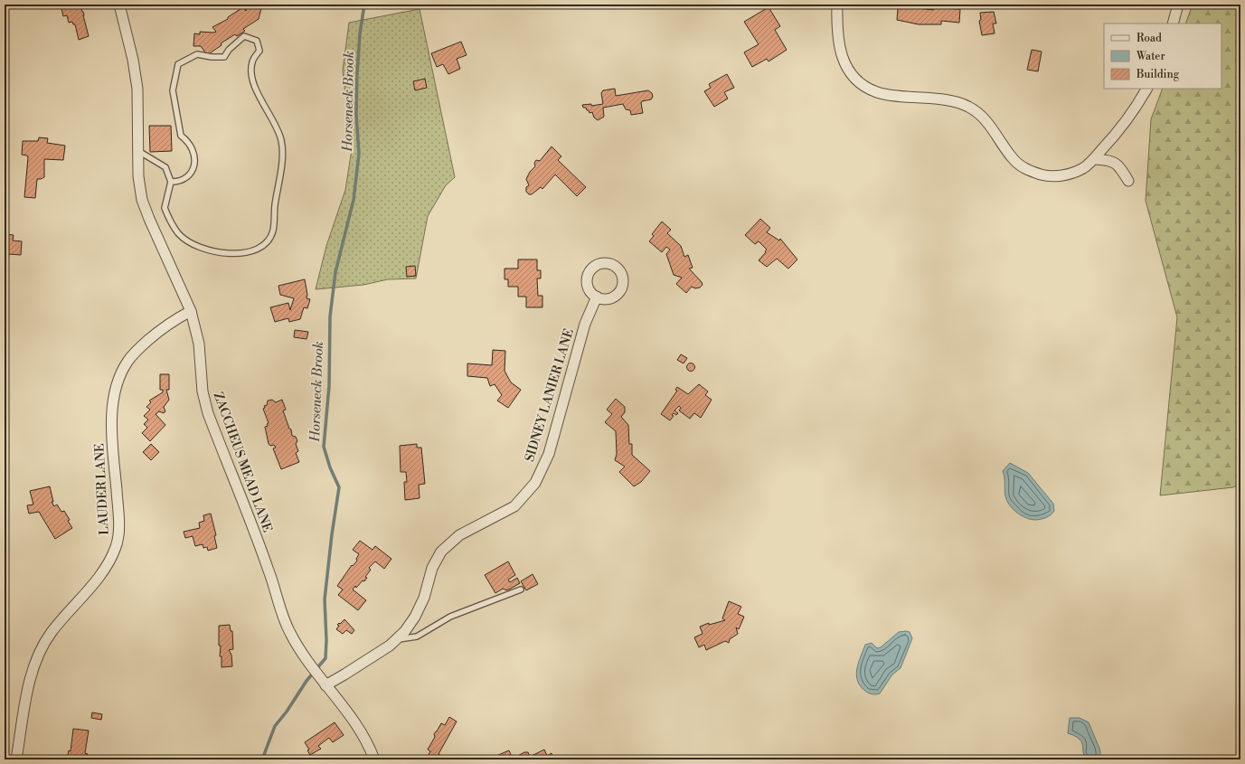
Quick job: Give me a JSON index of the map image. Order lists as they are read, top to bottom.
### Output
{
  "streets": {
    "street": ["SIDNEY LANIER LANE", "ZACCHEUS MEAD LANE", "LAUDER LANE"]
  },
  "crossings": [
    ["SIDNEY LANIER LANE", "ZACCHEUS MEAD LANE"],
    ["ZACCHEUS MEAD LANE", "LAUDER LANE"]
  ],
  "water": ["Horseneck Brook"],
  "legend": ["Road", "Water", "Building"]
}
